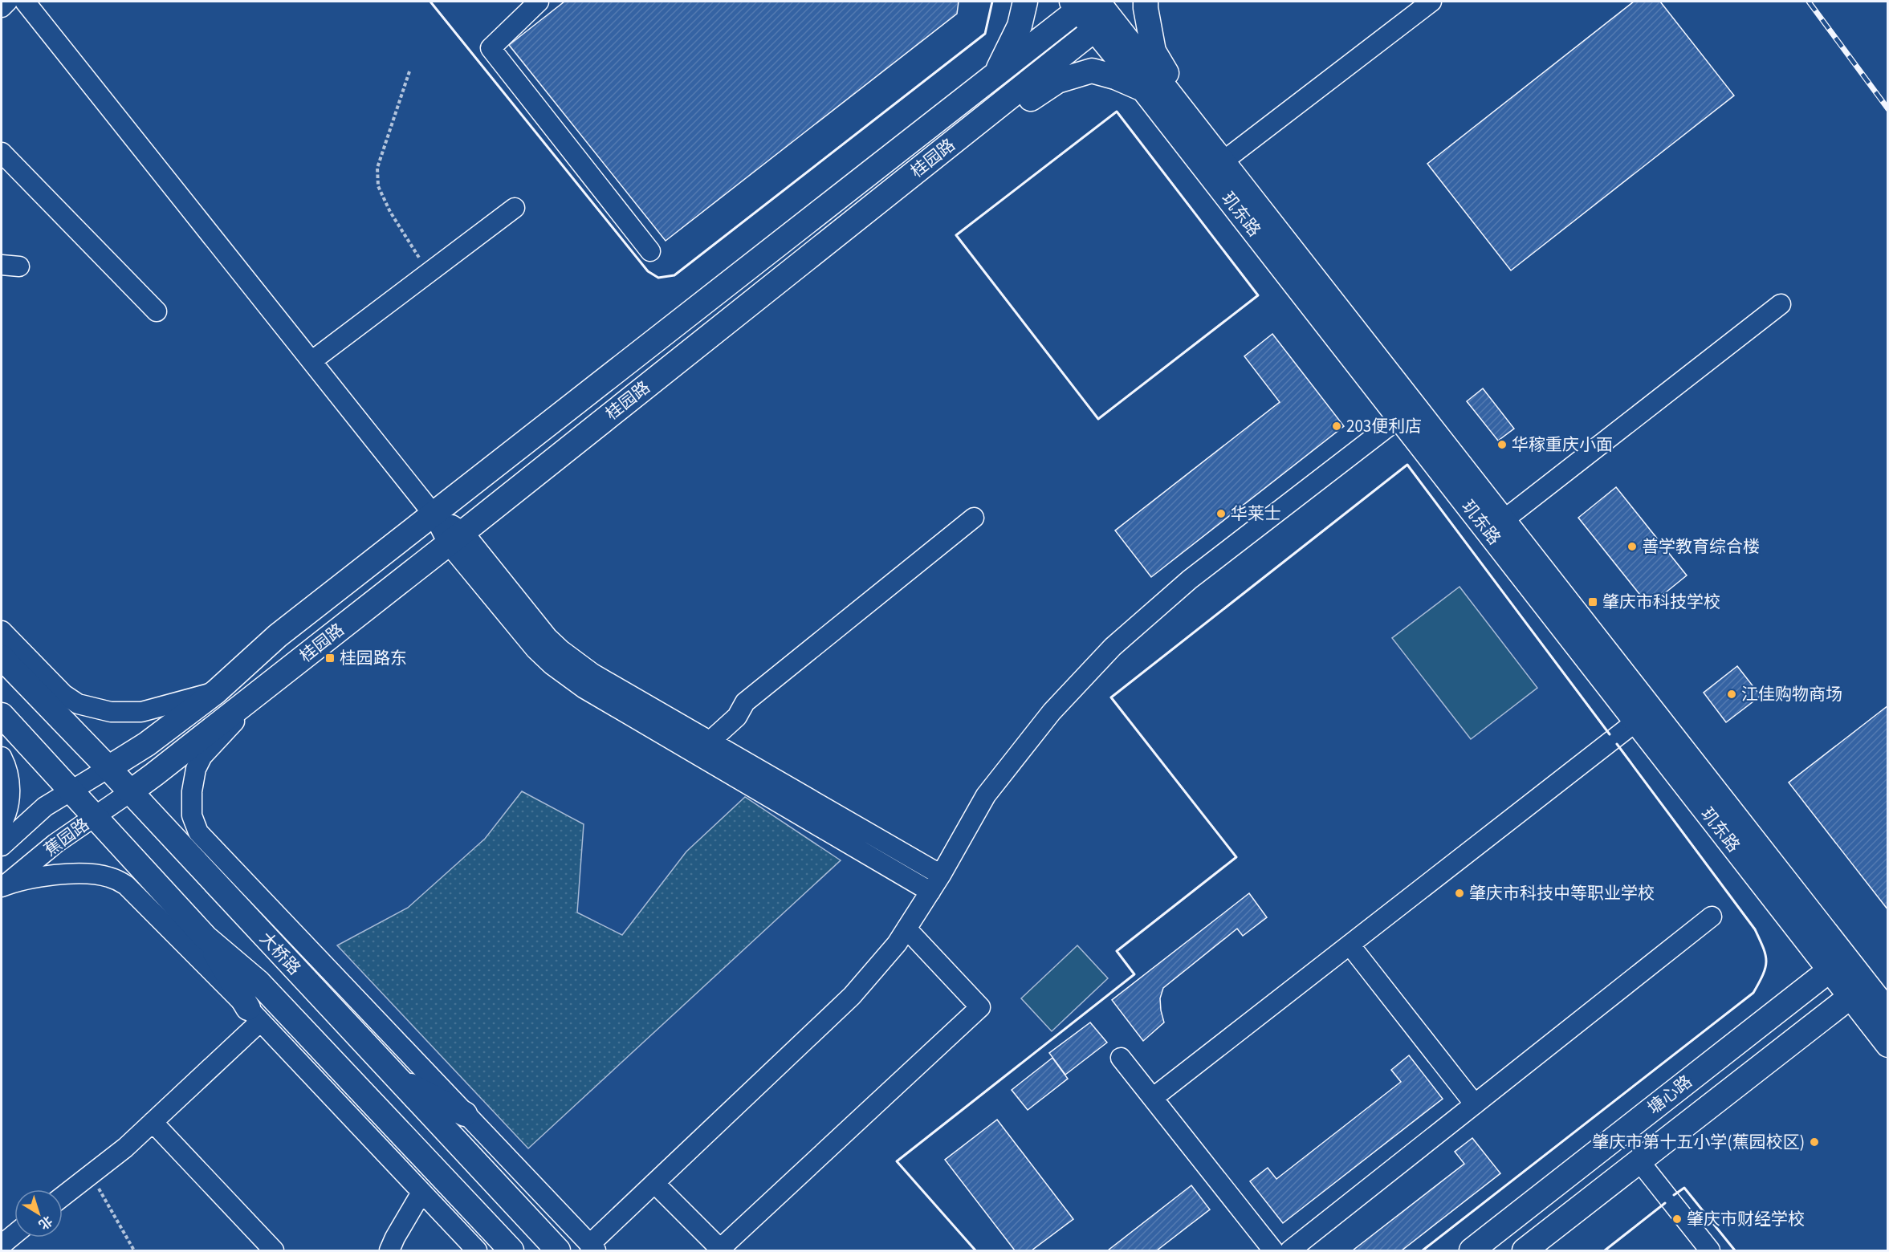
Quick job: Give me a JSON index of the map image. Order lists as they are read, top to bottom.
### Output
{
  "streets": {
    "main road": [
      "桂园路",
      "玑东路",
      "大桥路",
      "塘心路"
    ],
    "street": ["蕉园路"]
  },
  "crossings": [
    ["桂园路", "玑东路"],
    ["桂园路", "蕉园路"],
    ["桂园路", "大桥路"],
    ["玑东路", "塘心路"],
    ["蕉园路", "大桥路"]
  ],
  "places": {
    "other": [
      "203便利店",
      "华稼重庆小面",
      "华莱士",
      "善学教育综合楼",
      "江佳购物商场",
      "肇庆市科技中等职业学校",
      "肇庆市第十五小学(蕉园校区)",
      "肇庆市财经学校"
    ],
    "transit": ["肇庆市科技学校", "桂园路东"]
  },
  "north": "bottom right"
}
